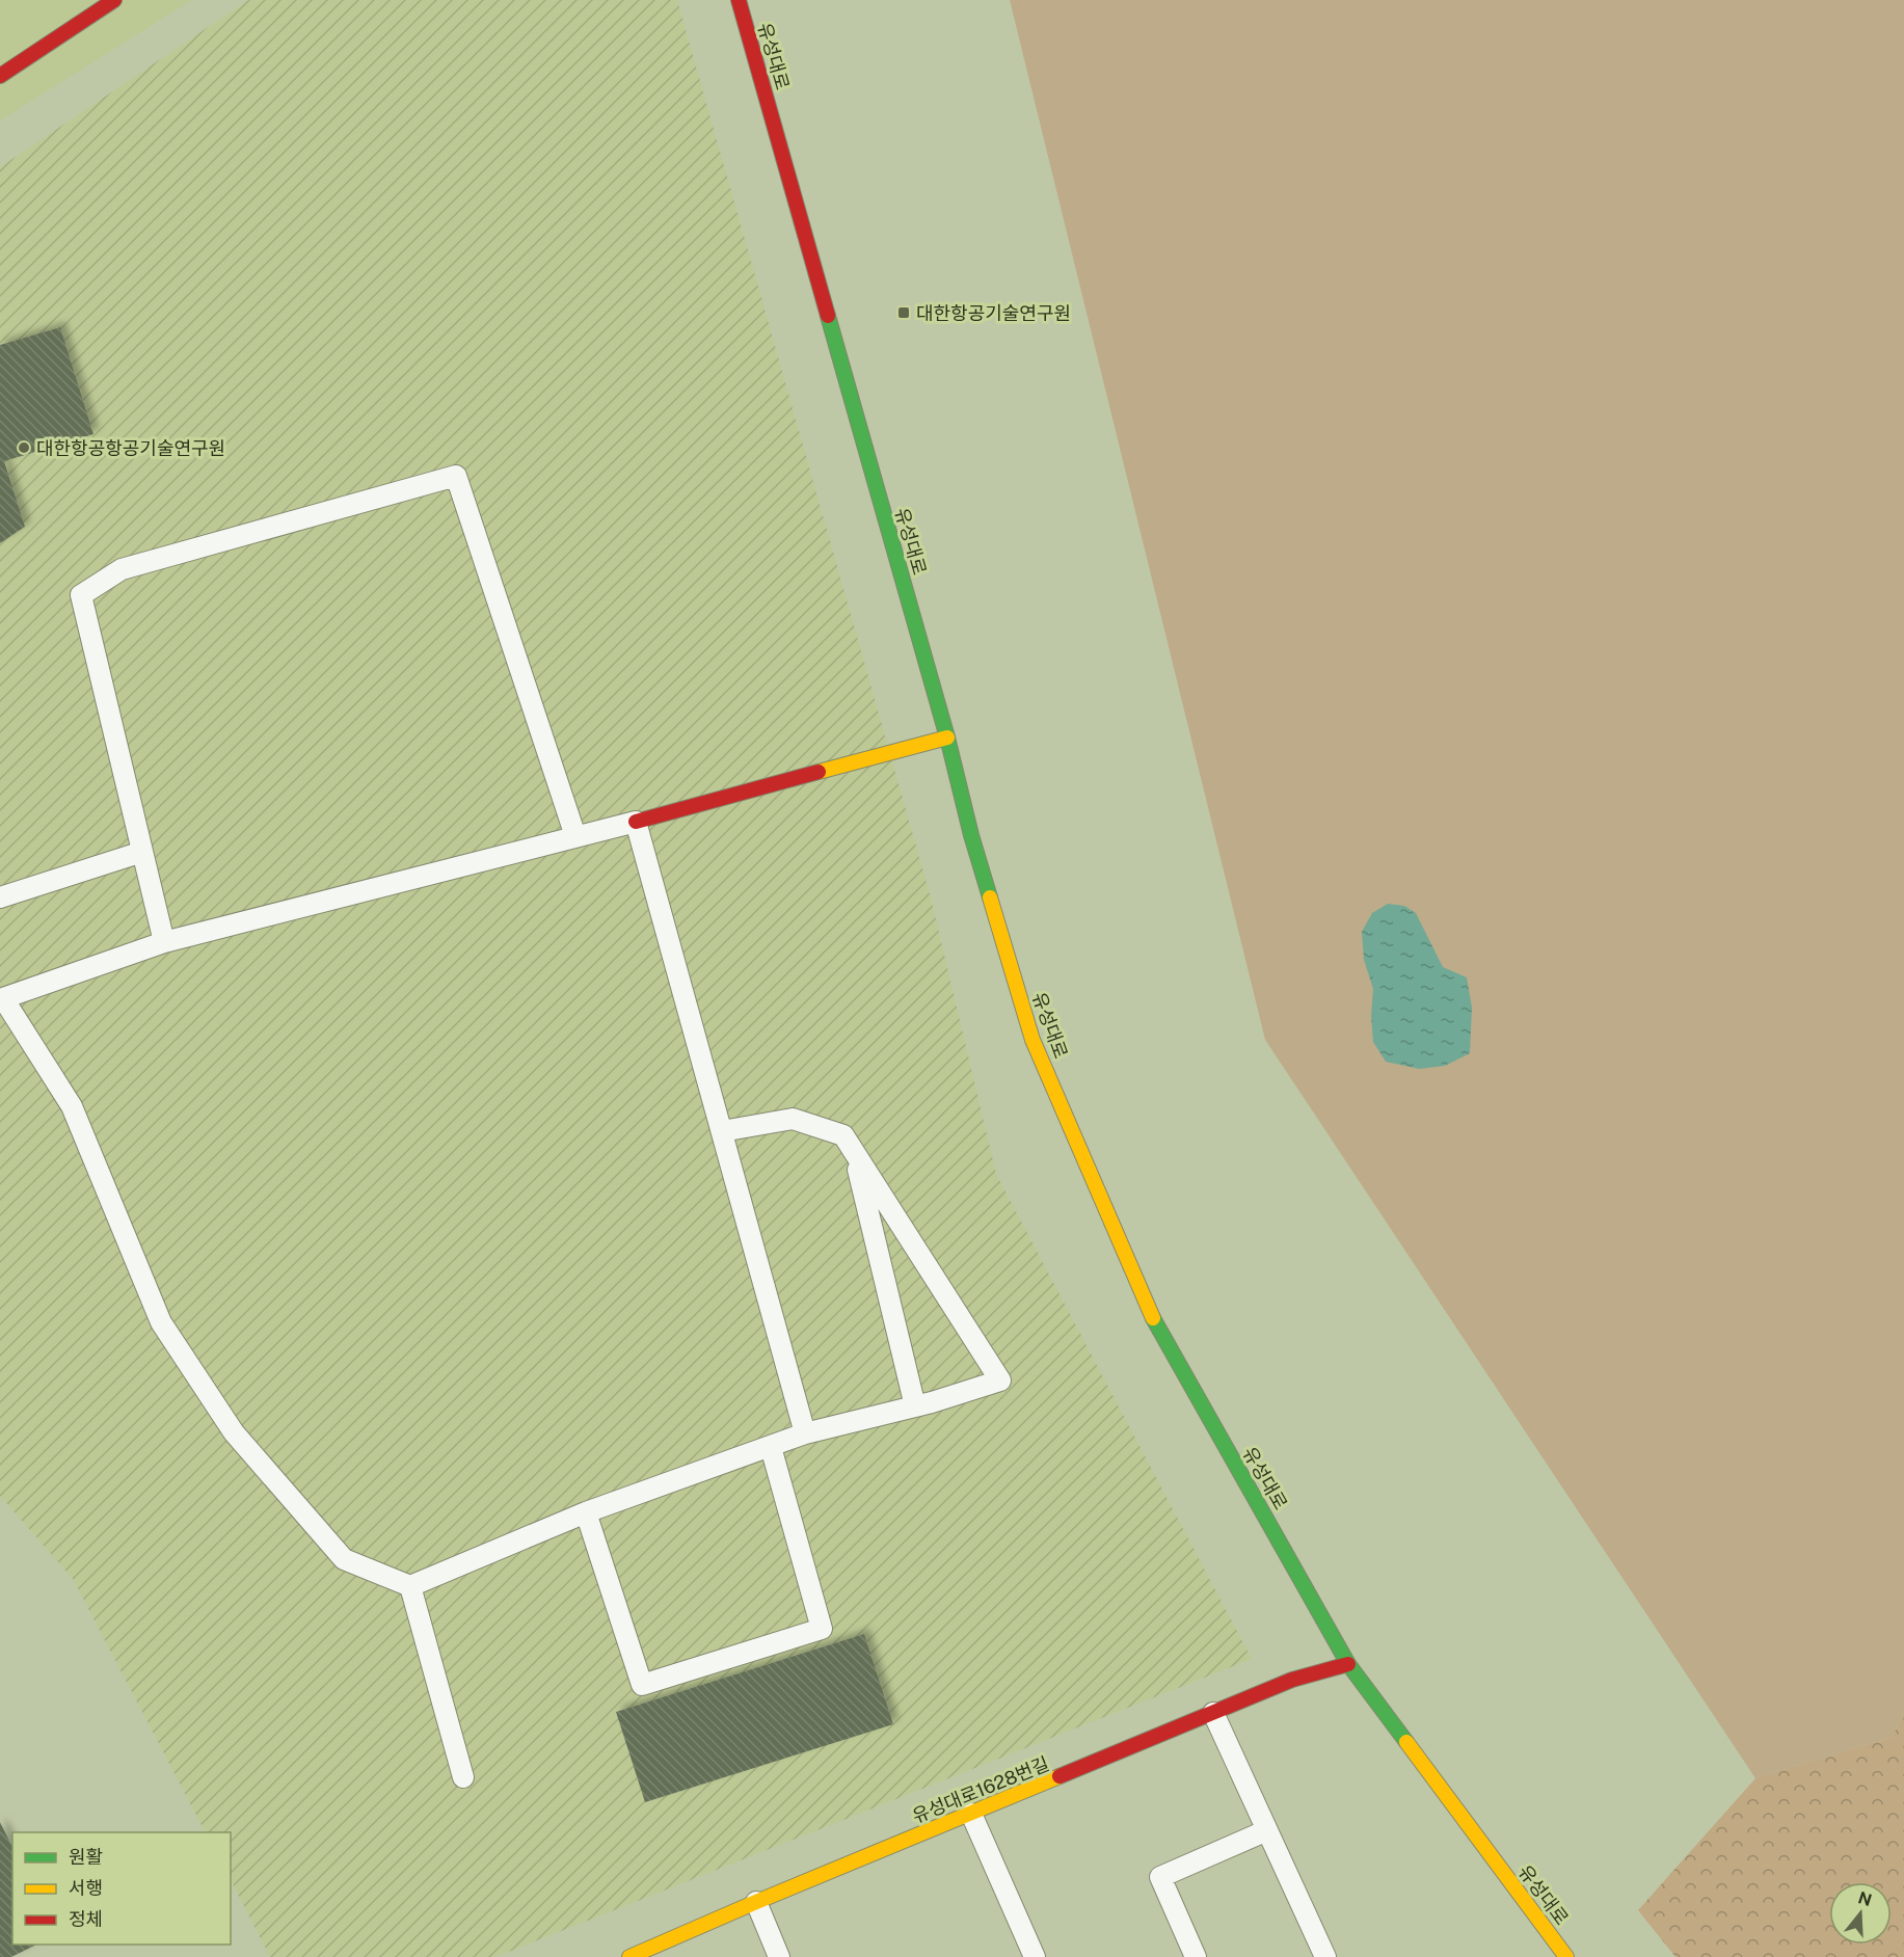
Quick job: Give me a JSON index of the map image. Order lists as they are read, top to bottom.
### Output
{
  "streets": {
    "main road": ["유성대로", "유성대로1628번길"]
  },
  "crossings": [
    ["유성대로", "유성대로1628번길"]
  ],
  "places": {
    "transit": ["대한항공기술연구원"],
    "other": ["대한항공항공기술연구원"]
  },
  "legend": ["원활", "서행", "정체"],
  "north": "top"
}
